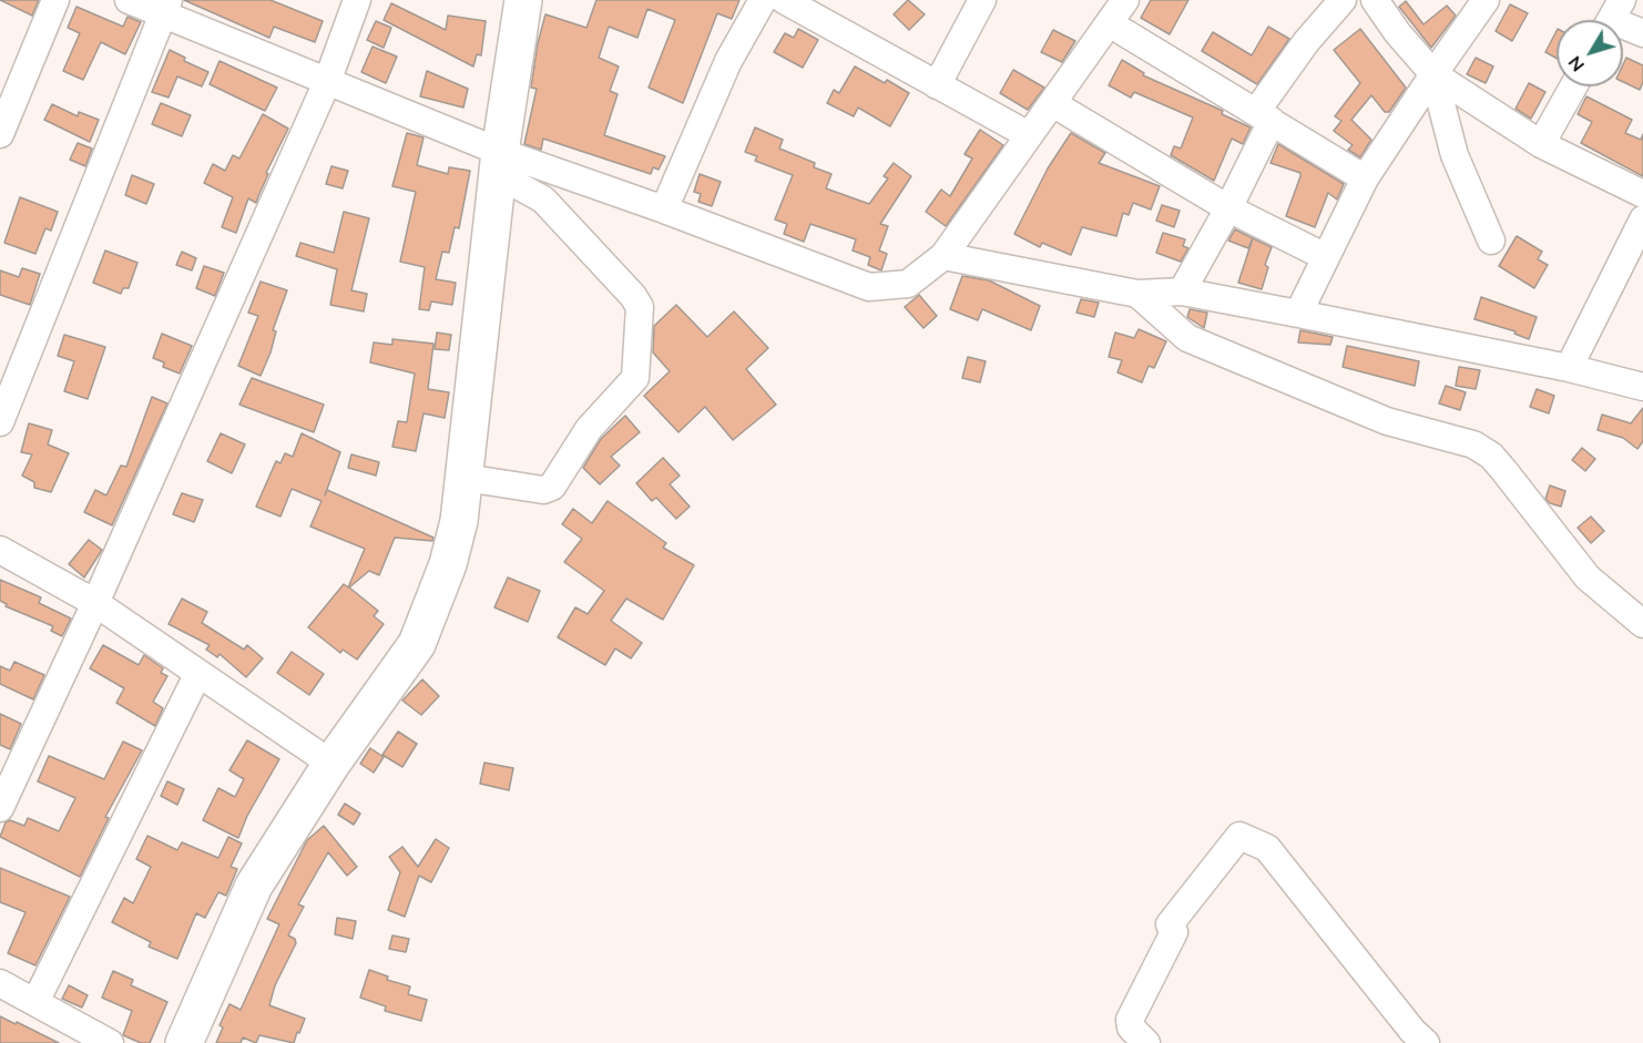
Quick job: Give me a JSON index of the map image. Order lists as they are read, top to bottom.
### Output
{
  "north": "bottom left"
}
